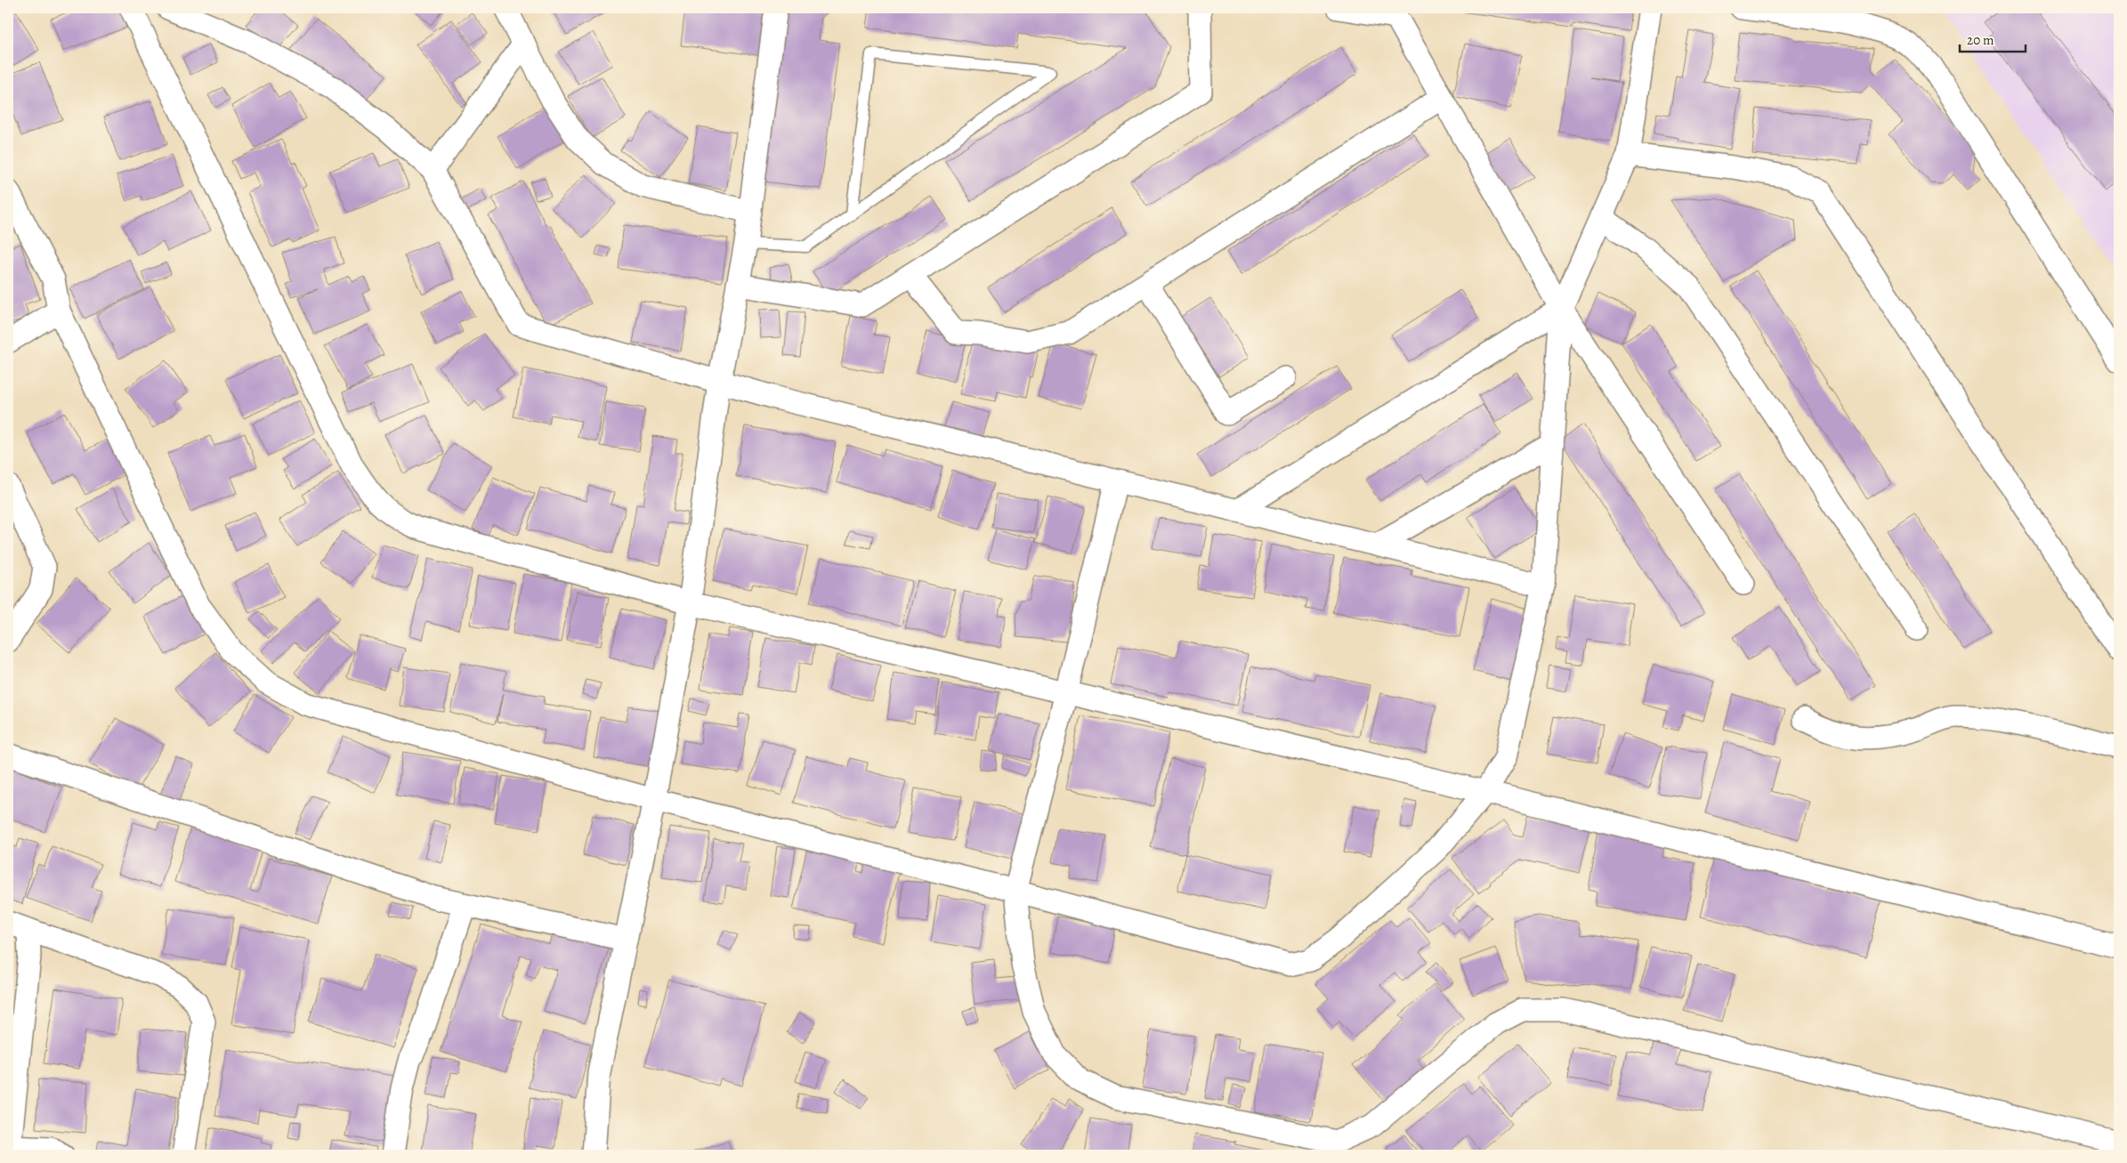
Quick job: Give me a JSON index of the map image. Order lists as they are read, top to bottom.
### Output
{
  "scale_bar": "20 m"
}
